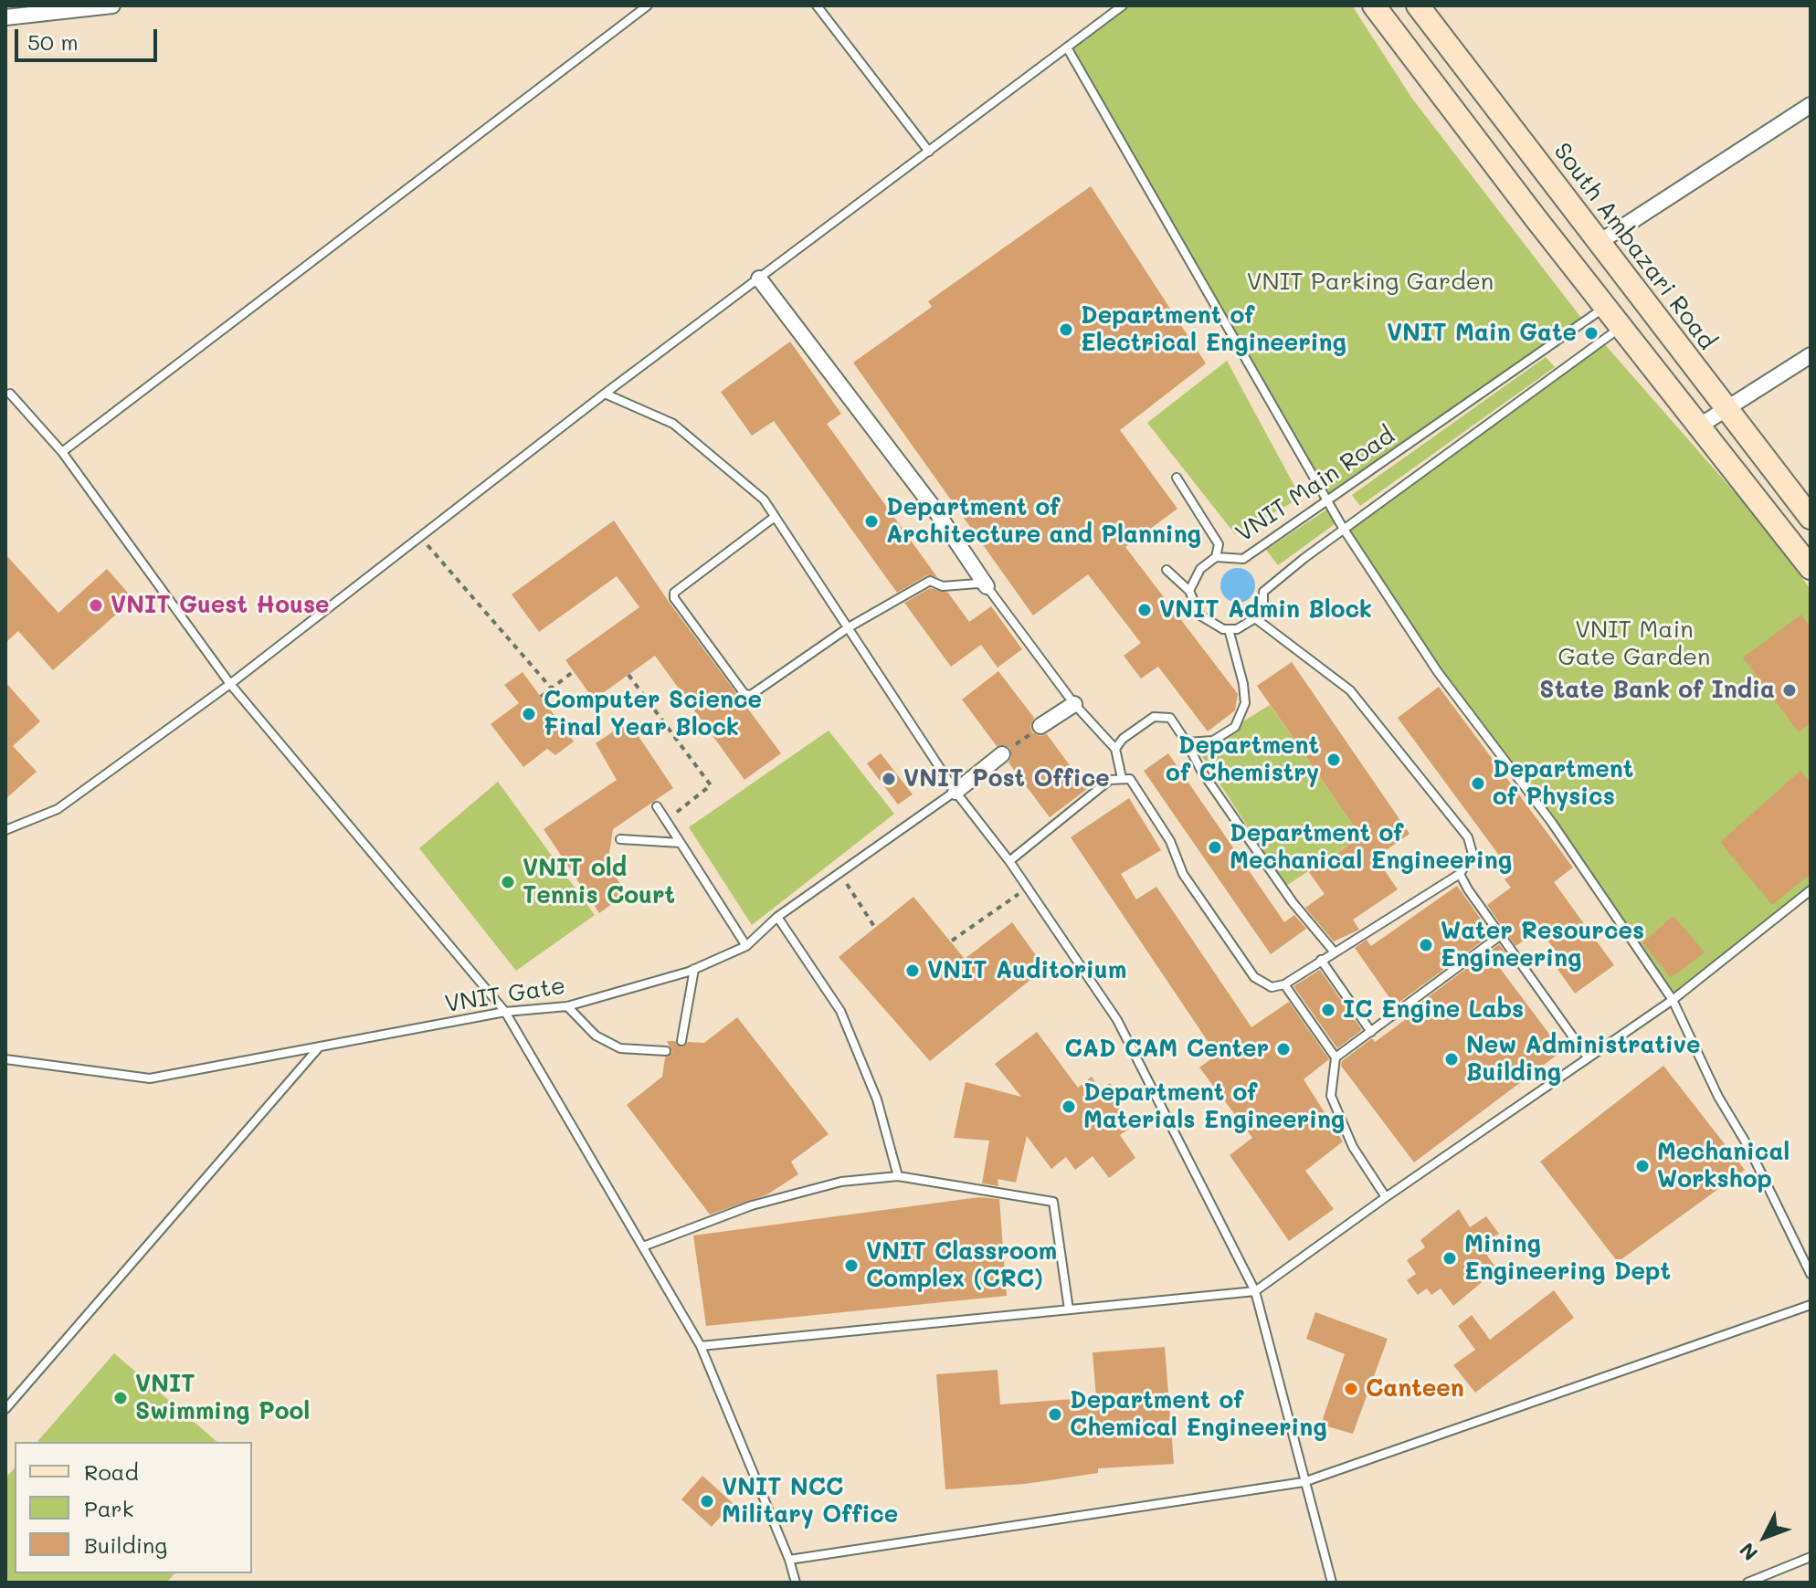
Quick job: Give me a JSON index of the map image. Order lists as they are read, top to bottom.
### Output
{
  "streets": {
    "main road": ["South Ambazari Road"],
    "lane": ["VNIT Main Road", "VNIT Gate"]
  },
  "parks": ["VNIT Parking Garden", "VNIT Main Gate Garden"],
  "places": [
    "Department of Electrical Engineering",
    "VNIT Main Gate",
    "Department of Architecture and Planning",
    "VNIT Guest House",
    "VNIT Admin Block",
    "State Bank of India",
    "Computer Science Final Year Block",
    "Department of Chemistry",
    "VNIT Post Office",
    "Department of Physics",
    "Department of Mechanical Engineering",
    "VNIT old Tennis Court",
    "Water Resources Engineering",
    "VNIT Auditorium",
    "IC Engine Labs",
    "CAD CAM Center",
    "New Administrative Building",
    "Department of Materials Engineering",
    "Mechanical Workshop",
    "Mining Engineering Dept",
    "VNIT Classroom Complex (CRC)",
    "Canteen",
    "VNIT Swimming Pool",
    "Department of Chemical Engineering",
    "VNIT NCC Military Office"
  ],
  "legend": ["Road", "Park", "Building"],
  "scale_bar": "50 m",
  "north": "bottom left"
}
